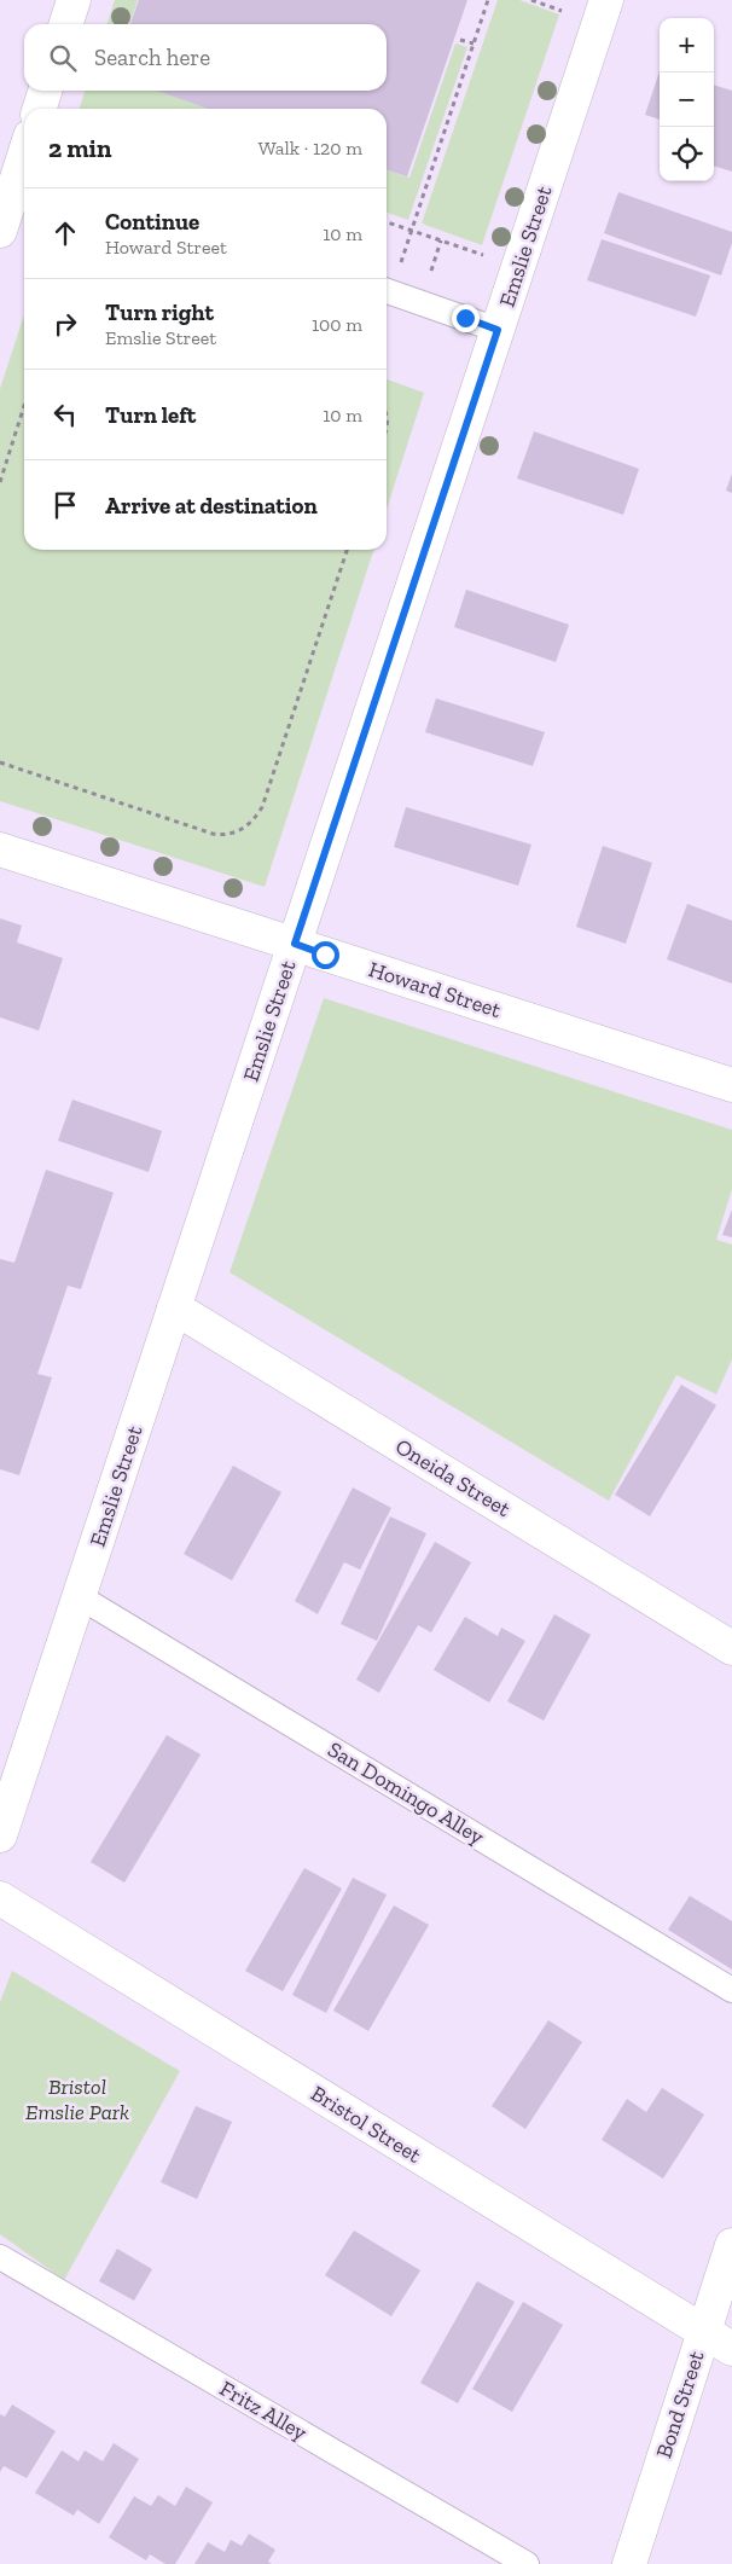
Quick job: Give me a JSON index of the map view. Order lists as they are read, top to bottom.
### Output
{
  "streets": {
    "street": [
      "Emslie Street",
      "Howard Street",
      "Oneida Street",
      "Bristol Street",
      "Bond Street"
    ],
    "lane": ["San Domingo Alley", "Fritz Alley"]
  },
  "crossings": [
    ["Emslie Street", "Howard Street"],
    ["Emslie Street", "Oneida Street"],
    ["Emslie Street", "San Domingo Alley"],
    ["Bristol Street", "Bond Street"]
  ],
  "parks": ["Bristol Emslie Park"],
  "page": {
    "map_buttons": ["+", "−"],
    "search": "Search here",
    "heading": ["2 min", "Walk · 120 m"],
    "list": [
      ["Continue", "Howard Street", "10 m"],
      ["Turn right", "Emslie Street", "100 m"],
      ["Turn left", "10 m"],
      "Arrive at destination"
    ]
  }
}
